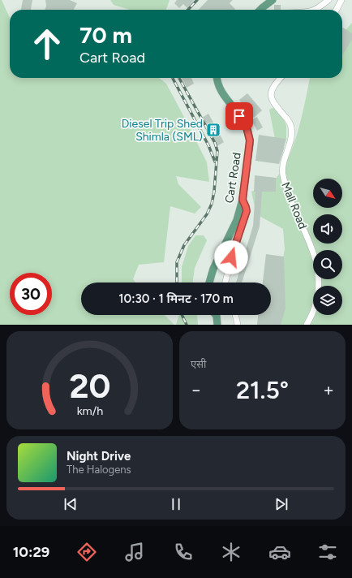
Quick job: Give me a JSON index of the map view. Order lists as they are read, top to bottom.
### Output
{
  "streets": {
    "main road": ["Cart Road"],
    "street": ["Mall Road"]
  },
  "places": {
    "building": ["Diesel Trip Shed Shimla (SML)"]
  },
  "north": "bottom right",
  "page": {
    "turn": ["70 m", "Cart Road"],
    "limit": "30",
    "trip": "10:30 · 1 मिनट · 170 m",
    "tile": "एसी",
    "heat": ["−", "21.5°", "+"],
    "song": ["Night Drive", "The Halogens"],
    "tabs": "10:29",
    "gauge": ["20", "km/h"]
  }
}
